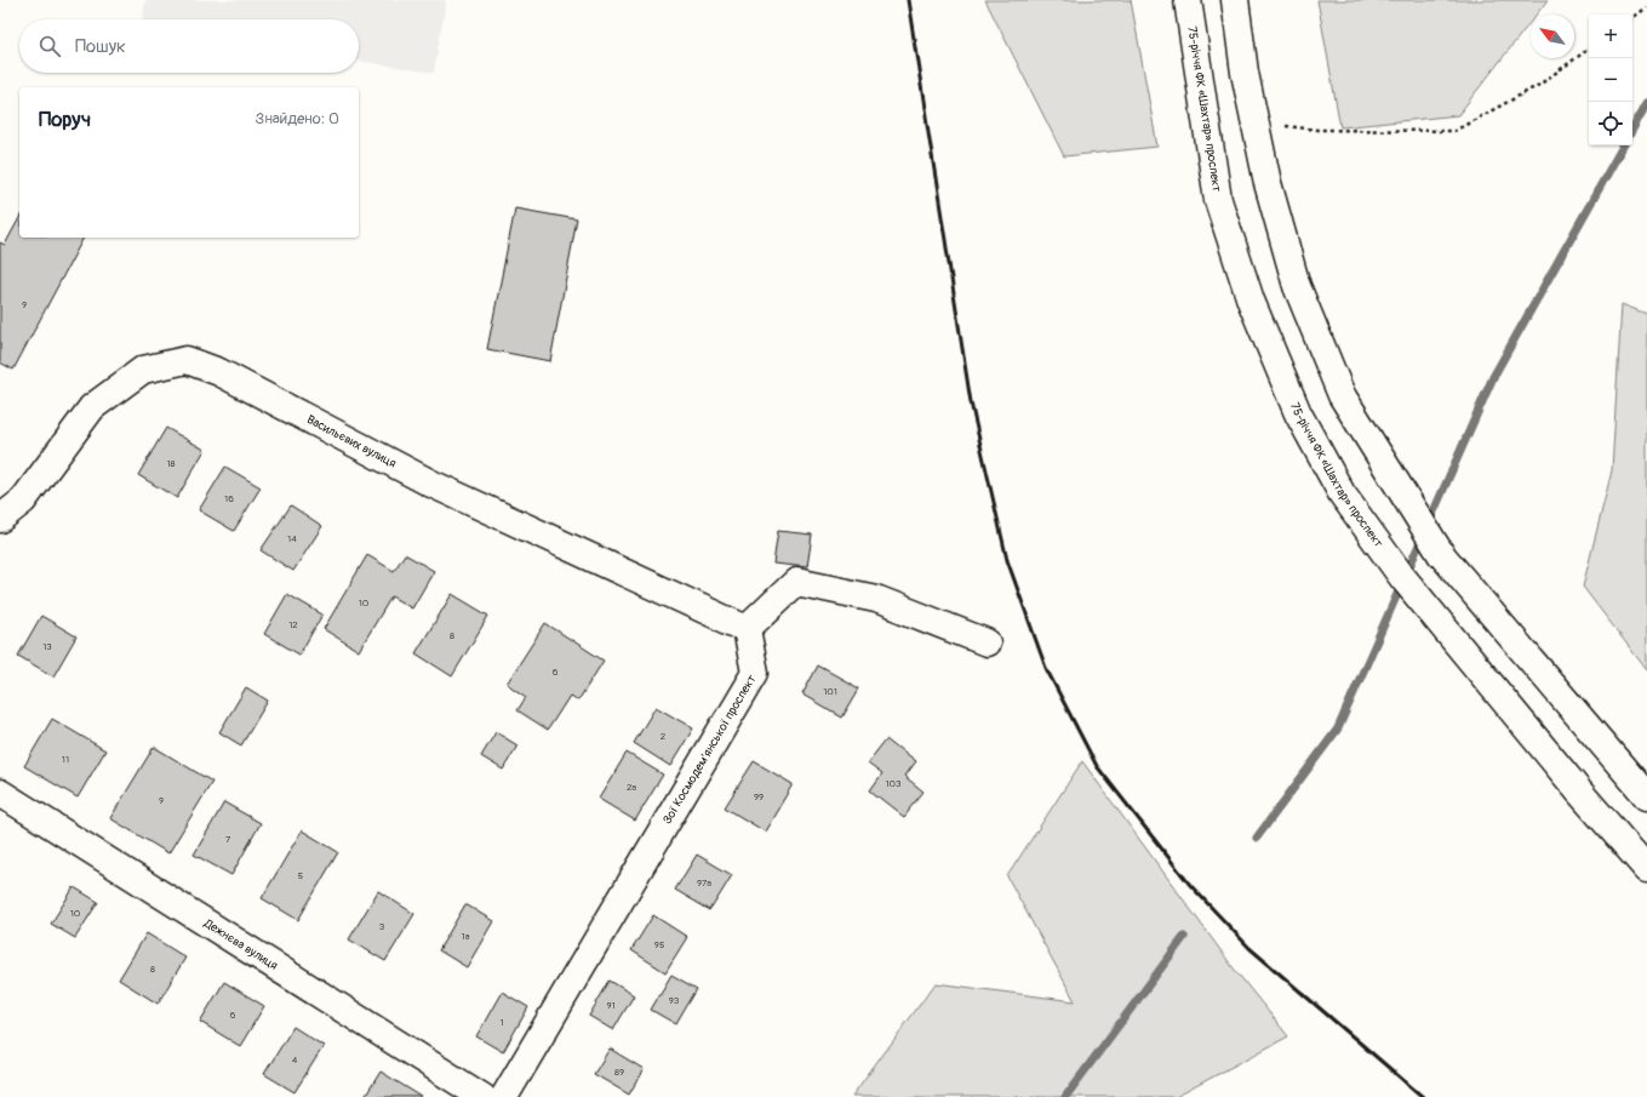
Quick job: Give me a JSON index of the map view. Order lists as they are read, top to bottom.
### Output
{
  "streets": {
    "street": [
      "75-річчя ФК «Шахтар» проспект",
      "Васильєвих вулиця",
      "Зої Космодем’янської проспект",
      "Дежнєва вулиця"
    ]
  },
  "crossings": [
    ["Васильєвих вулиця", "Зої Космодем’янської проспект"]
  ],
  "house_numbers": [
    "9",
    "18",
    "16",
    "14",
    "10",
    "12",
    "8",
    "13",
    "6",
    "101",
    "2",
    "11",
    "103",
    "2а",
    "99",
    "9",
    "7",
    "5",
    "97а",
    "10",
    "3",
    "1а",
    "95",
    "8",
    "93",
    "91",
    "6",
    "1",
    "4",
    "89"
  ],
  "north": "top left",
  "page": {
    "map_buttons": ["+", "−"],
    "search": "Пошук",
    "heading": ["Поруч", "Знайдено: 0"]
  }
}
